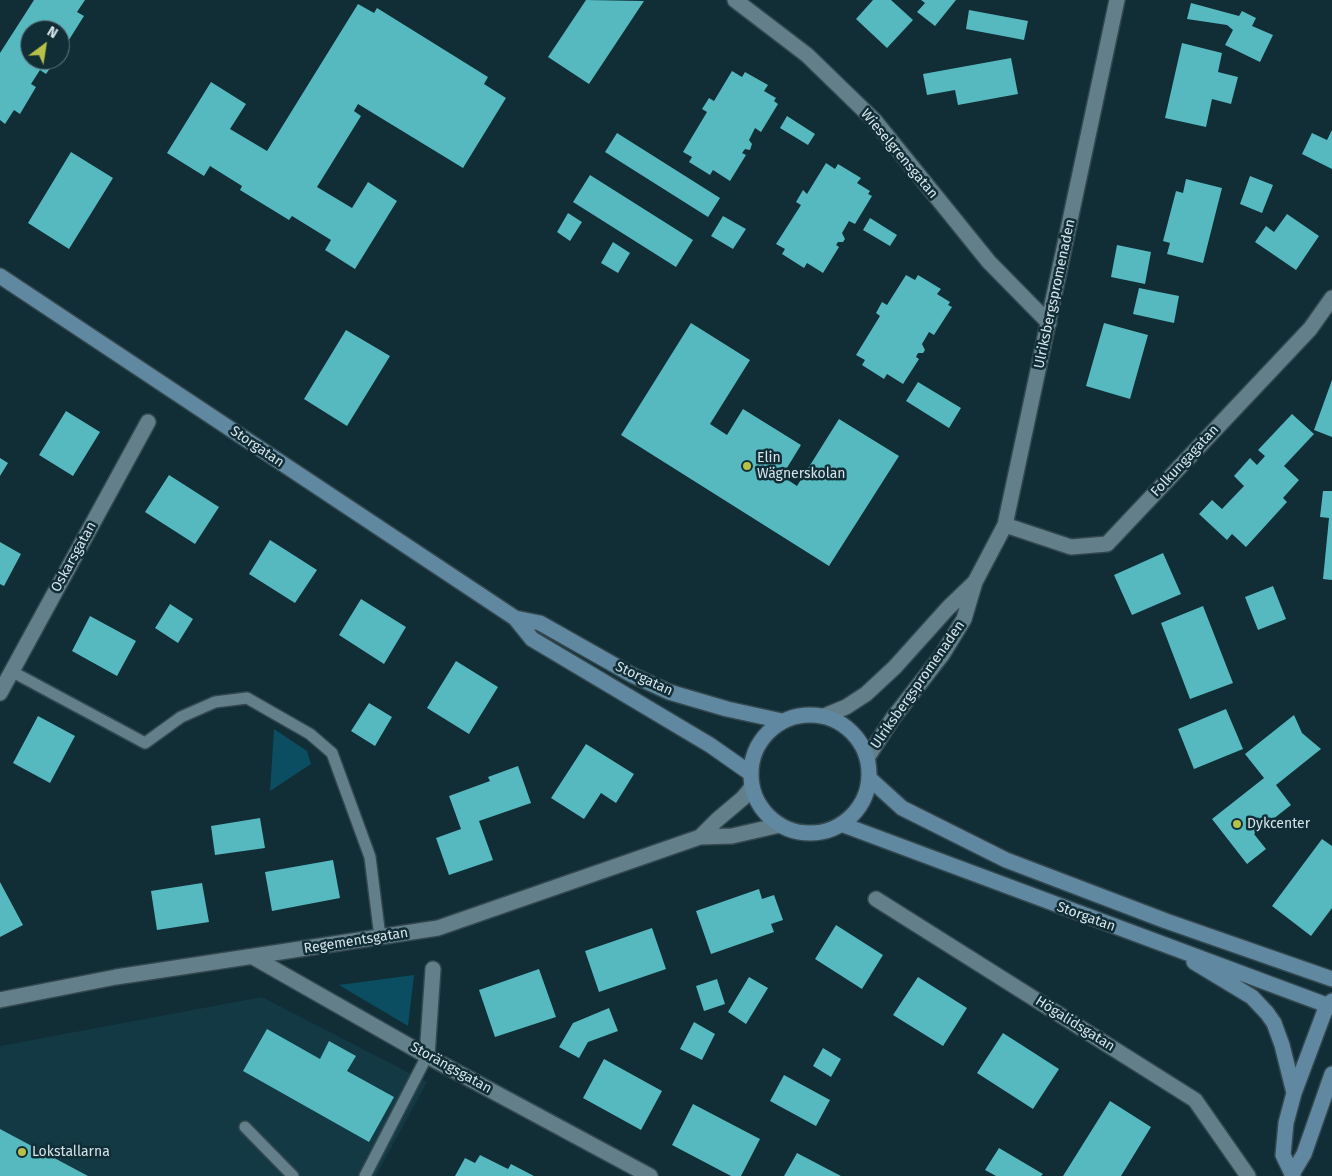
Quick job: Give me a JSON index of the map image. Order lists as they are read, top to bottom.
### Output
{
  "streets": {
    "main road": ["Storgatan"],
    "street": [
      "Wieselgrensgatan",
      "Ulriksbergspromenaden",
      "Folkungagatan",
      "Oskarsgatan",
      "Regementsgatan",
      "Högalidsgatan",
      "Storängsgatan"
    ]
  },
  "crossings": [
    ["Wieselgrensgatan", "Ulriksbergspromenaden"],
    ["Ulriksbergspromenaden", "Storgatan"],
    ["Ulriksbergspromenaden", "Folkungagatan"],
    ["Ulriksbergspromenaden", "Regementsgatan"],
    ["Storgatan", "Regementsgatan"],
    ["Regementsgatan", "Storängsgatan"]
  ],
  "places": ["Elin Wägnerskolan", "Dykcenter", "Lokstallarna"],
  "north": "top right"
}
